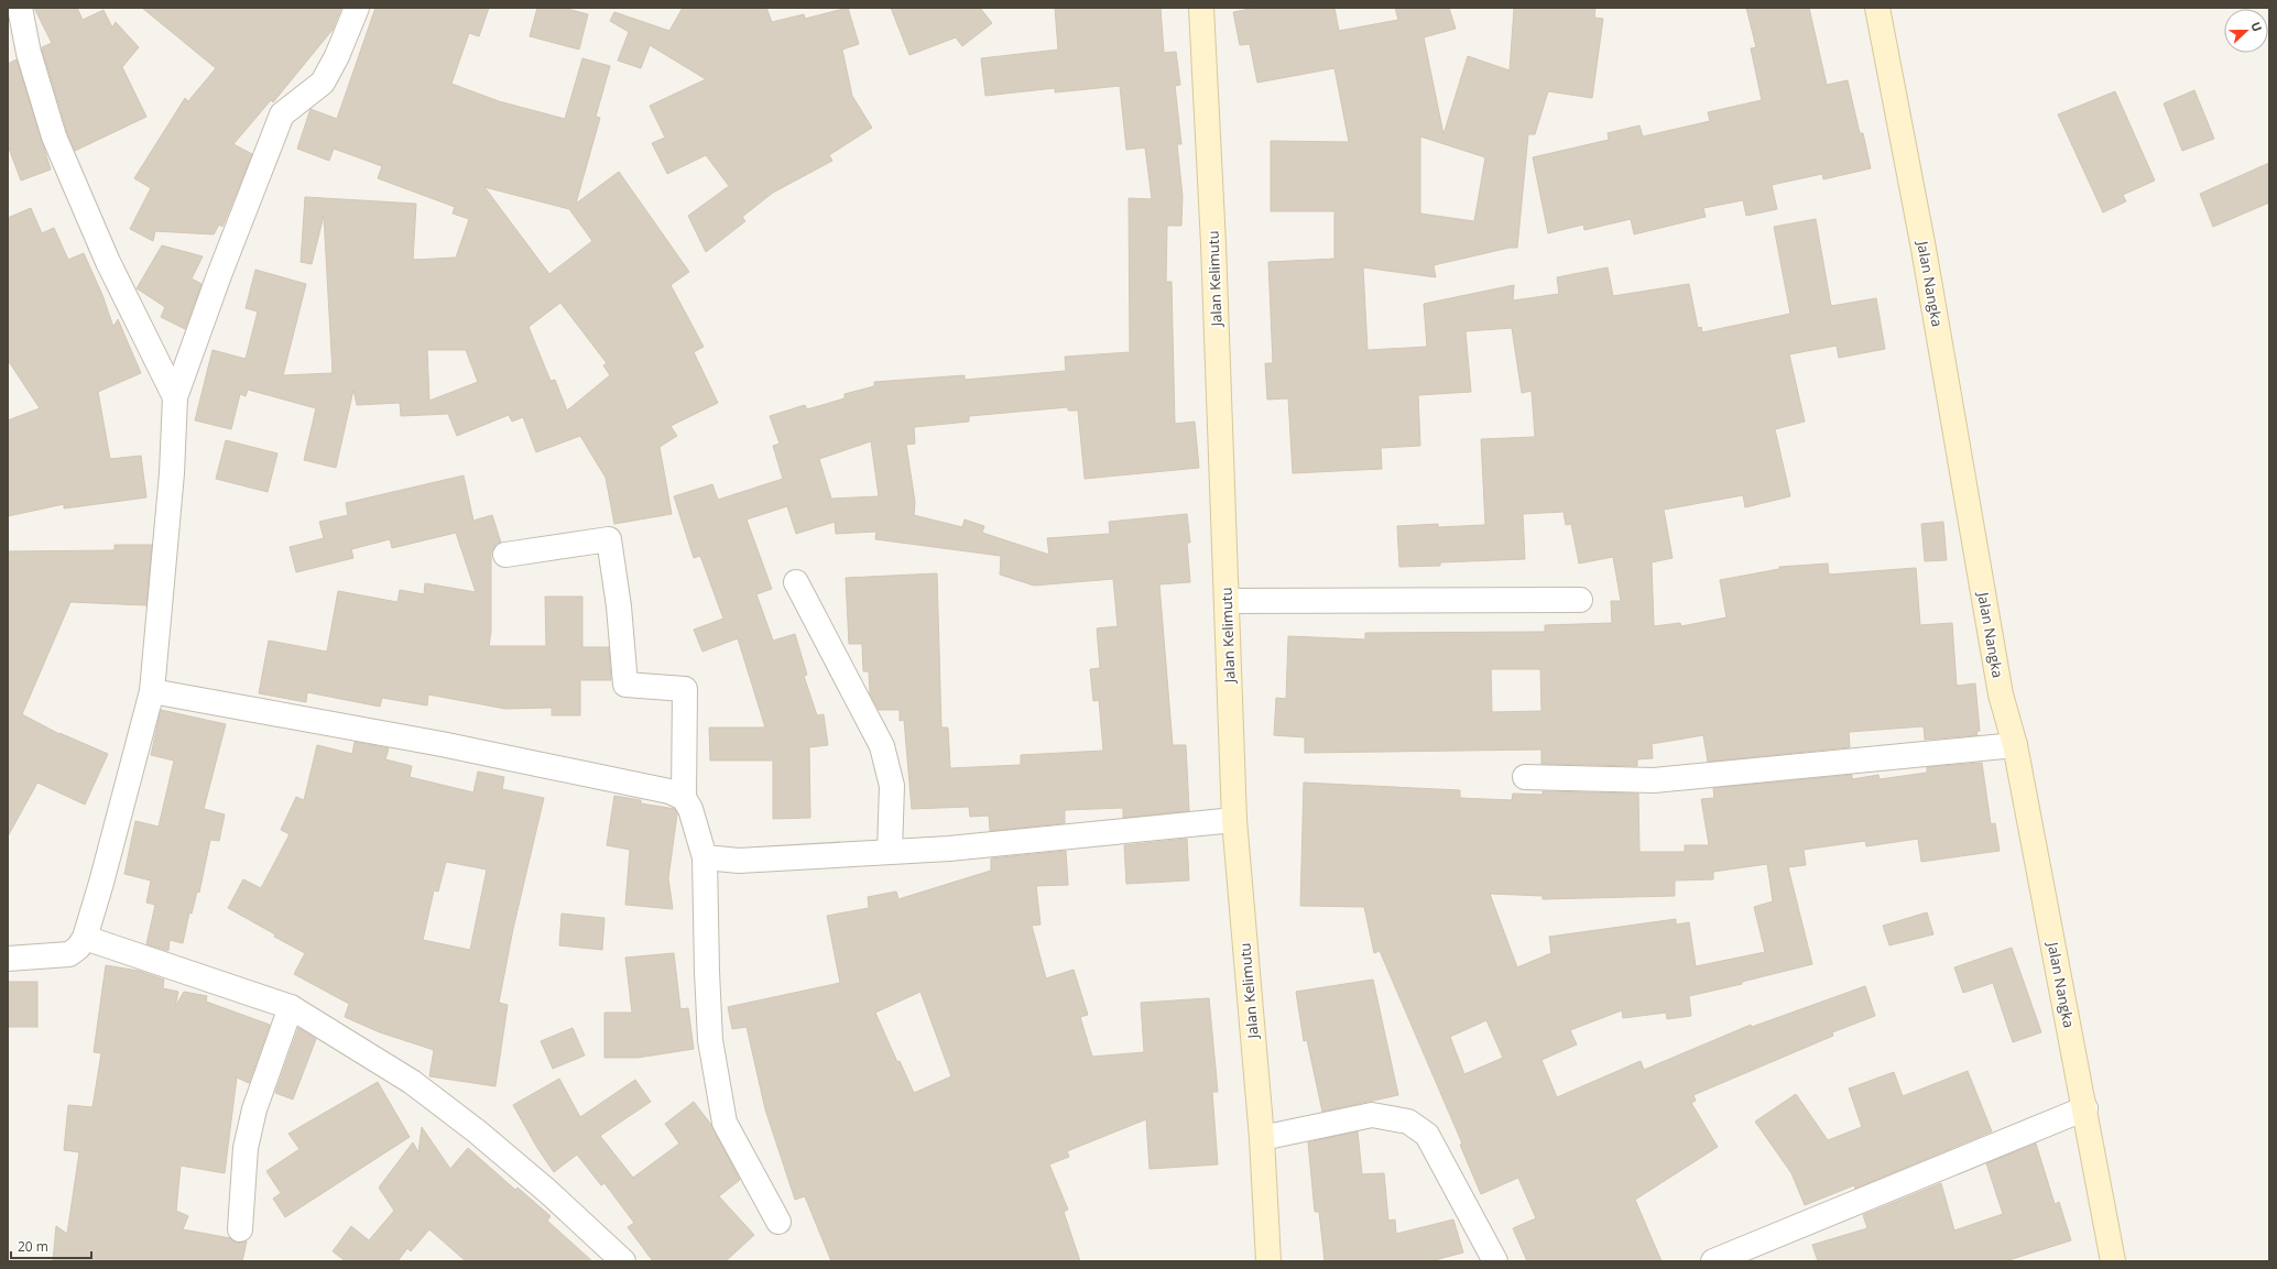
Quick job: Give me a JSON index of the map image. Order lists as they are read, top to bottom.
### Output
{
  "streets": {
    "street": ["Jalan Kelimutu", "Jalan Nangka"]
  },
  "scale_bar": "20 m",
  "north": "right"
}
